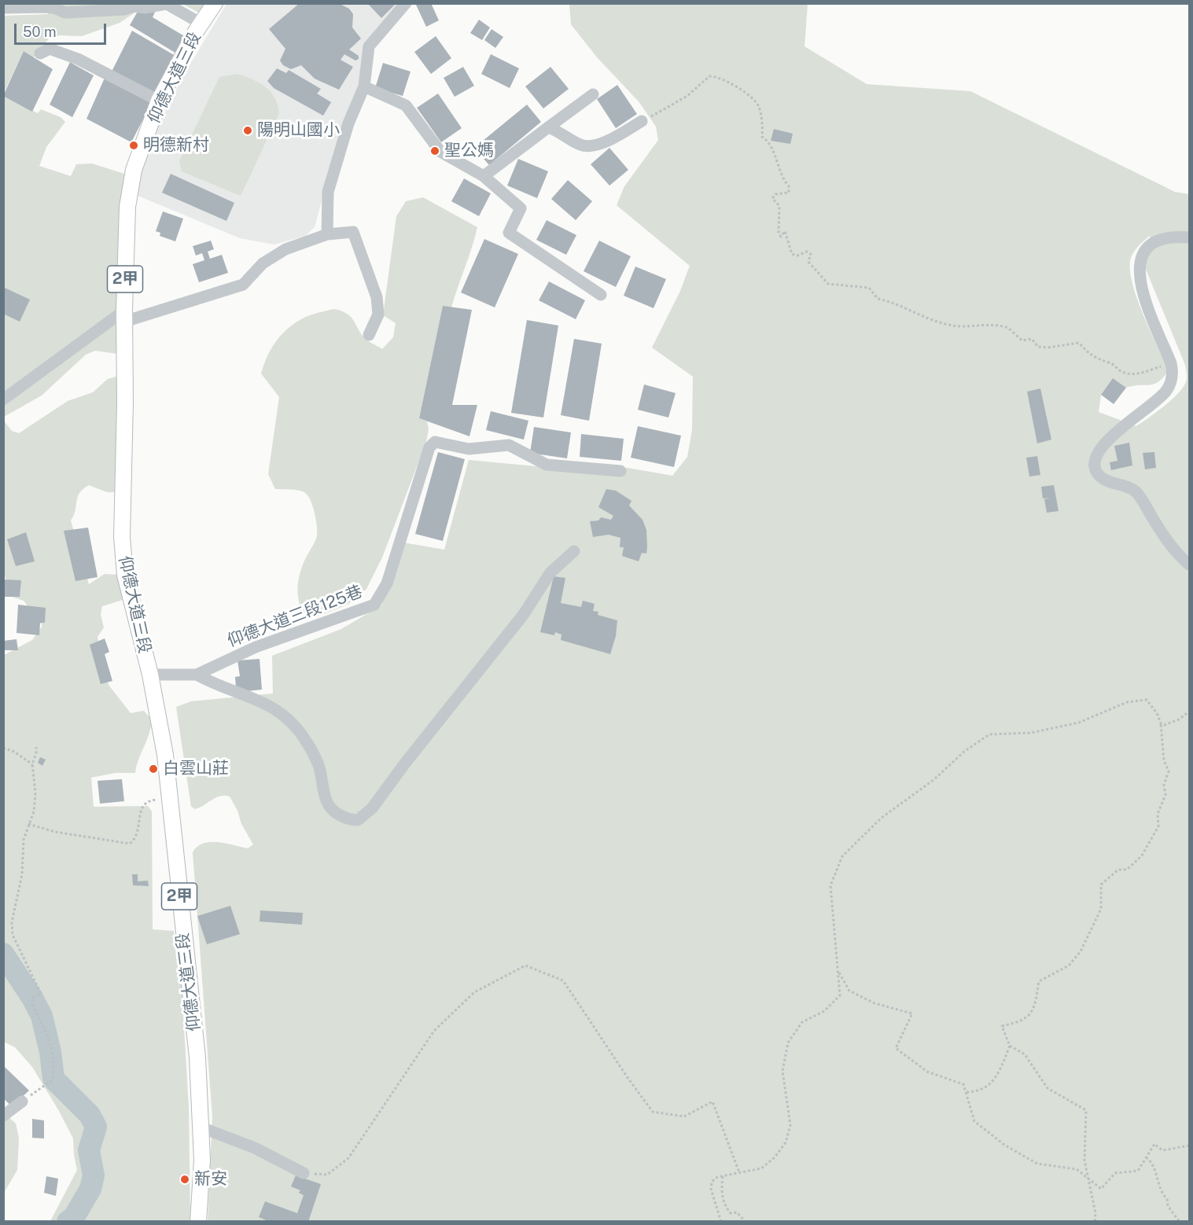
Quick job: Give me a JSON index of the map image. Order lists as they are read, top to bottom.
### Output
{
  "streets": {
    "main road": ["仰德大道三段", "2甲"],
    "street": ["仰德大道三段125巷"]
  },
  "crossings": [
    ["仰德大道三段", "仰德大道三段125巷"]
  ],
  "places": [
    "陽明山國小",
    "明德新村",
    "聖公媽",
    "白雲山莊",
    "新安"
  ],
  "scale_bar": "50 m"
}
